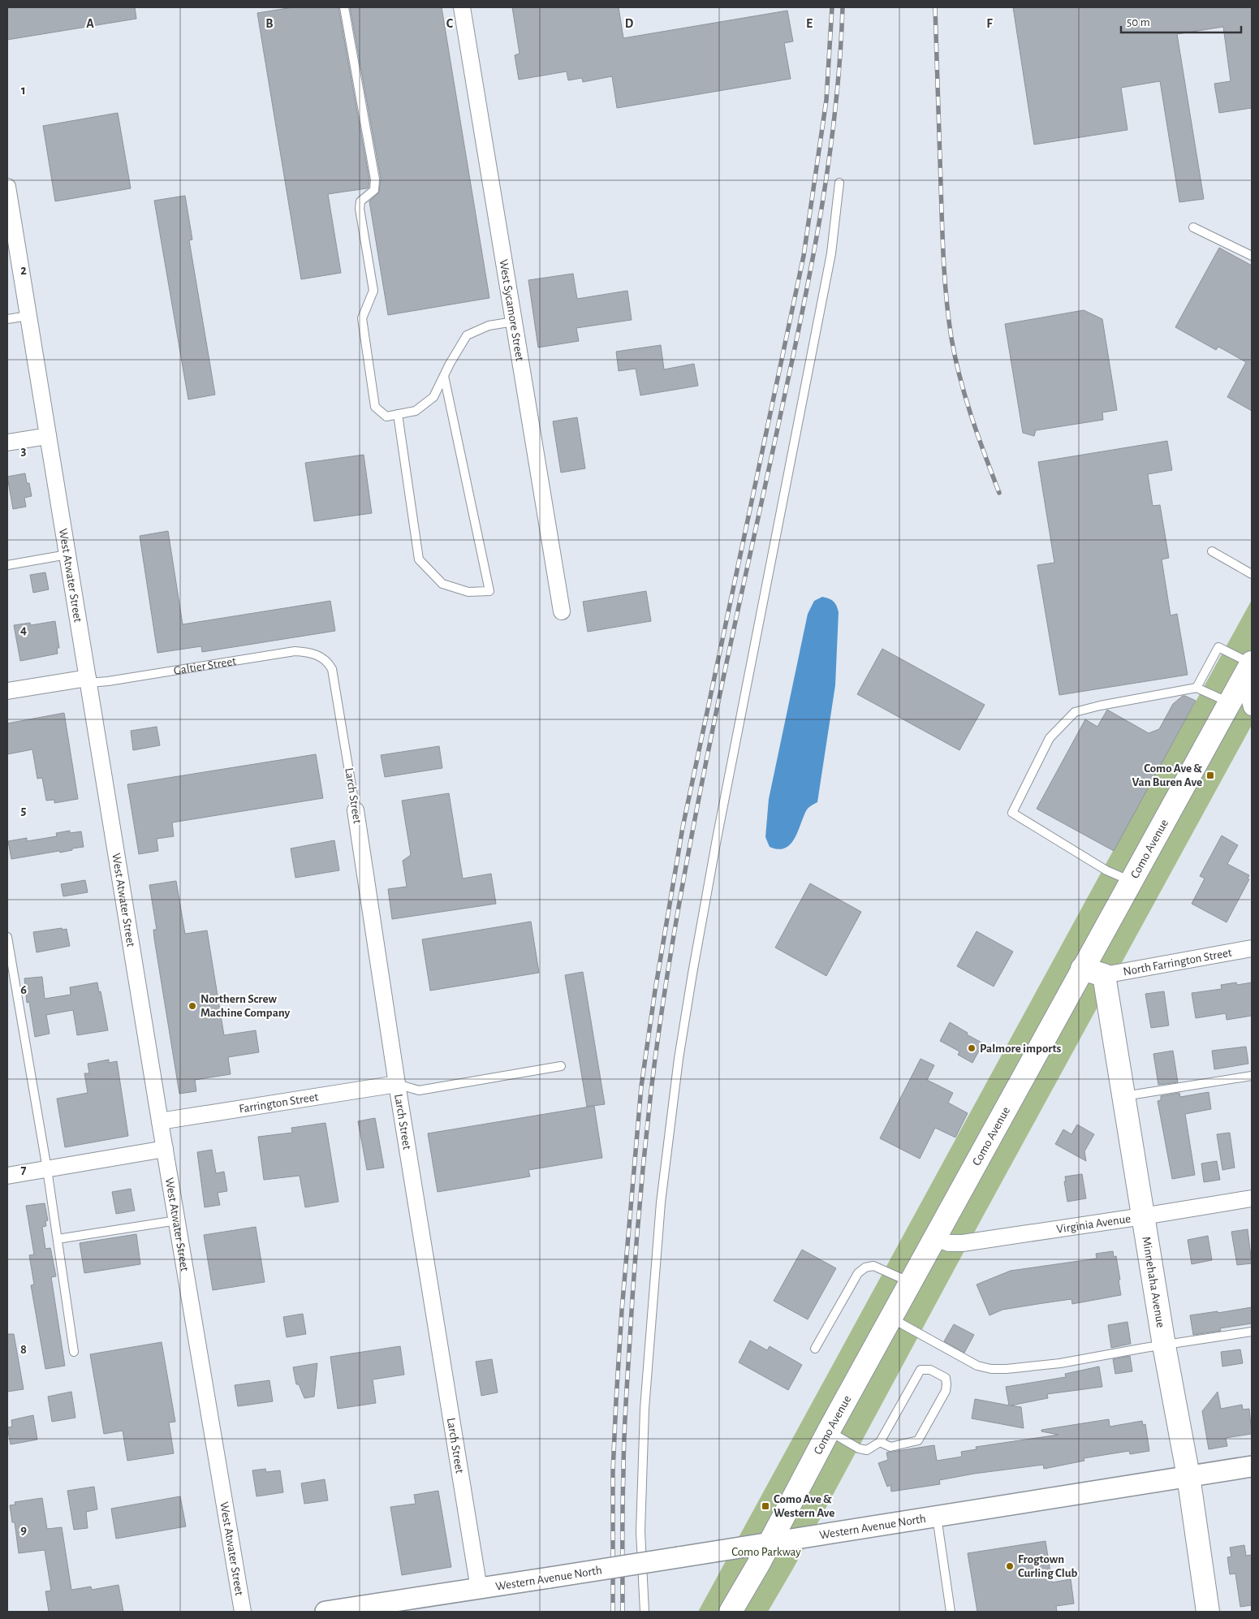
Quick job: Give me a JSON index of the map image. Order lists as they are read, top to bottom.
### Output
{
  "streets": {
    "main road": ["Como Avenue", "Minnehaha Avenue"],
    "street": [
      "West Sycamore Street",
      "West Atwater Street",
      "Galtier Street",
      "Larch Street",
      "North Farrington Street",
      "Farrington Street",
      "Virginia Avenue",
      "Western Avenue North"
    ]
  },
  "crossings": [
    ["West Atwater Street", "Galtier Street"],
    ["West Atwater Street", "Farrington Street"],
    ["Galtier Street", "Larch Street"],
    ["Larch Street", "Farrington Street"],
    ["Larch Street", "Western Avenue North"],
    ["Como Avenue", "Virginia Avenue"],
    ["Como Avenue", "Western Avenue North"],
    ["North Farrington Street", "Minnehaha Avenue"],
    ["Virginia Avenue", "Minnehaha Avenue"],
    ["Minnehaha Avenue", "Western Avenue North"]
  ],
  "parks": ["Como Parkway"],
  "places": {
    "transit": ["Como Ave & Van Buren Ave", "Como Ave & Western Ave"],
    "other": ["Northern Screw Machine Company", "Palmore imports", "Frogtown Curling Club"]
  },
  "scale_bar": "50 m",
  "grid": {
    "columns": [
      "A",
      "B",
      "C",
      "D",
      "E",
      "F"
    ],
    "rows": [
      "1",
      "2",
      "3",
      "4",
      "5",
      "6",
      "7",
      "8",
      "9"
    ]
  }
}
